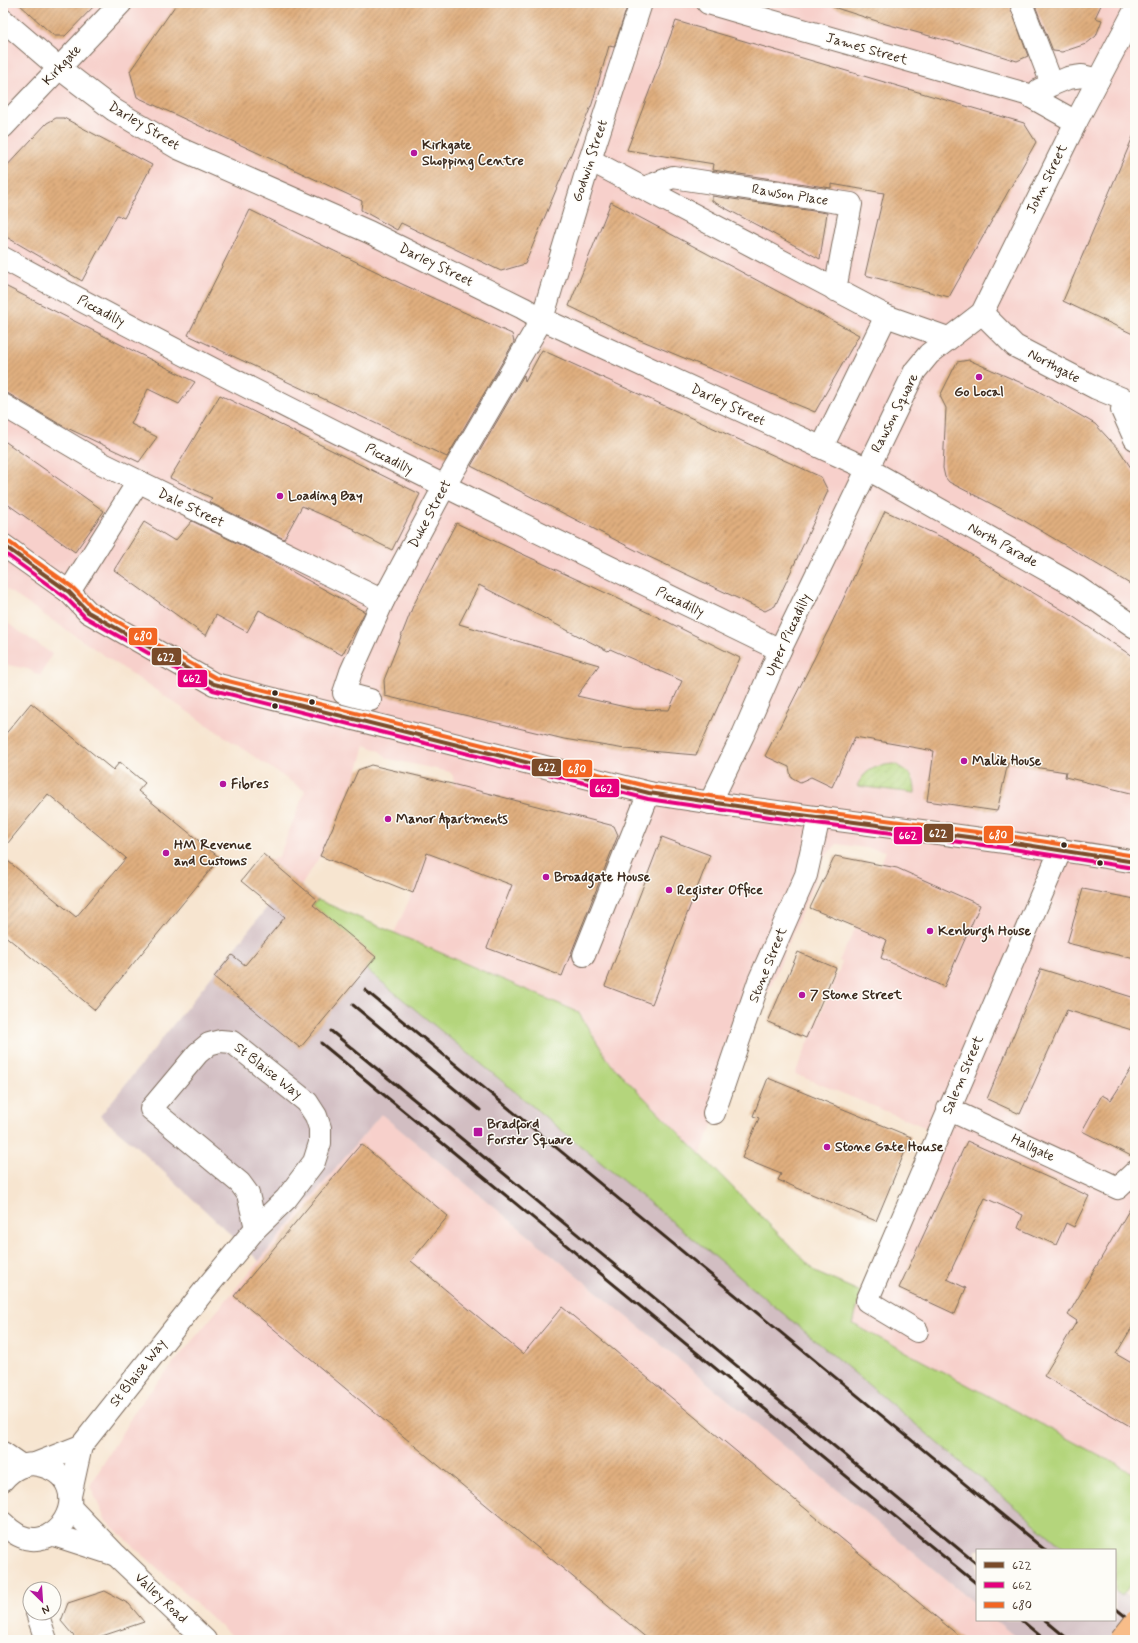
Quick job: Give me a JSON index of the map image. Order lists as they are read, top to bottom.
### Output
{
  "streets": {
    "street": [
      "James Street",
      "Kirkgate",
      "Darley Street",
      "Godwin Street",
      "John Street",
      "Rawson Place",
      "Piccadilly",
      "Northgate",
      "Rawson Square",
      "Dale Street",
      "Duke Street",
      "North Parade",
      "Upper Piccadilly",
      "Stone Street",
      "St Blaise Way",
      "Salem Street",
      "Hallgate",
      "Valley Road"
    ]
  },
  "crossings": [
    ["James Street", "John Street"],
    ["Kirkgate", "Darley Street"],
    ["Darley Street", "Godwin Street"],
    ["Darley Street", "Rawson Square"],
    ["Darley Street", "Duke Street"],
    ["Godwin Street", "Duke Street"],
    ["John Street", "Northgate"],
    ["John Street", "Rawson Square"],
    ["Piccadilly", "Duke Street"],
    ["Piccadilly", "Upper Piccadilly"],
    ["Rawson Square", "North Parade"],
    ["Rawson Square", "Upper Piccadilly"],
    ["Dale Street", "Duke Street"],
    ["North Parade", "Upper Piccadilly"],
    ["St Blaise Way", "Valley Road"],
    ["Salem Street", "Hallgate"]
  ],
  "places": {
    "other": [
      "Kirkgate Shopping Centre",
      "Go Local",
      "Loading Bay",
      "Malik House",
      "Fibres",
      "Manor Apartments",
      "HM Revenue and Customs",
      "Broadgate House",
      "Register Office",
      "Kenburgh House",
      "7 Stone Street",
      "Stone Gate House"
    ],
    "transit": ["Bradford Forster Square"]
  },
  "lines": ["transit line 680", "transit line 622", "transit line 662"],
  "legend": ["622", "662", "680"],
  "north": "bottom right"
}
